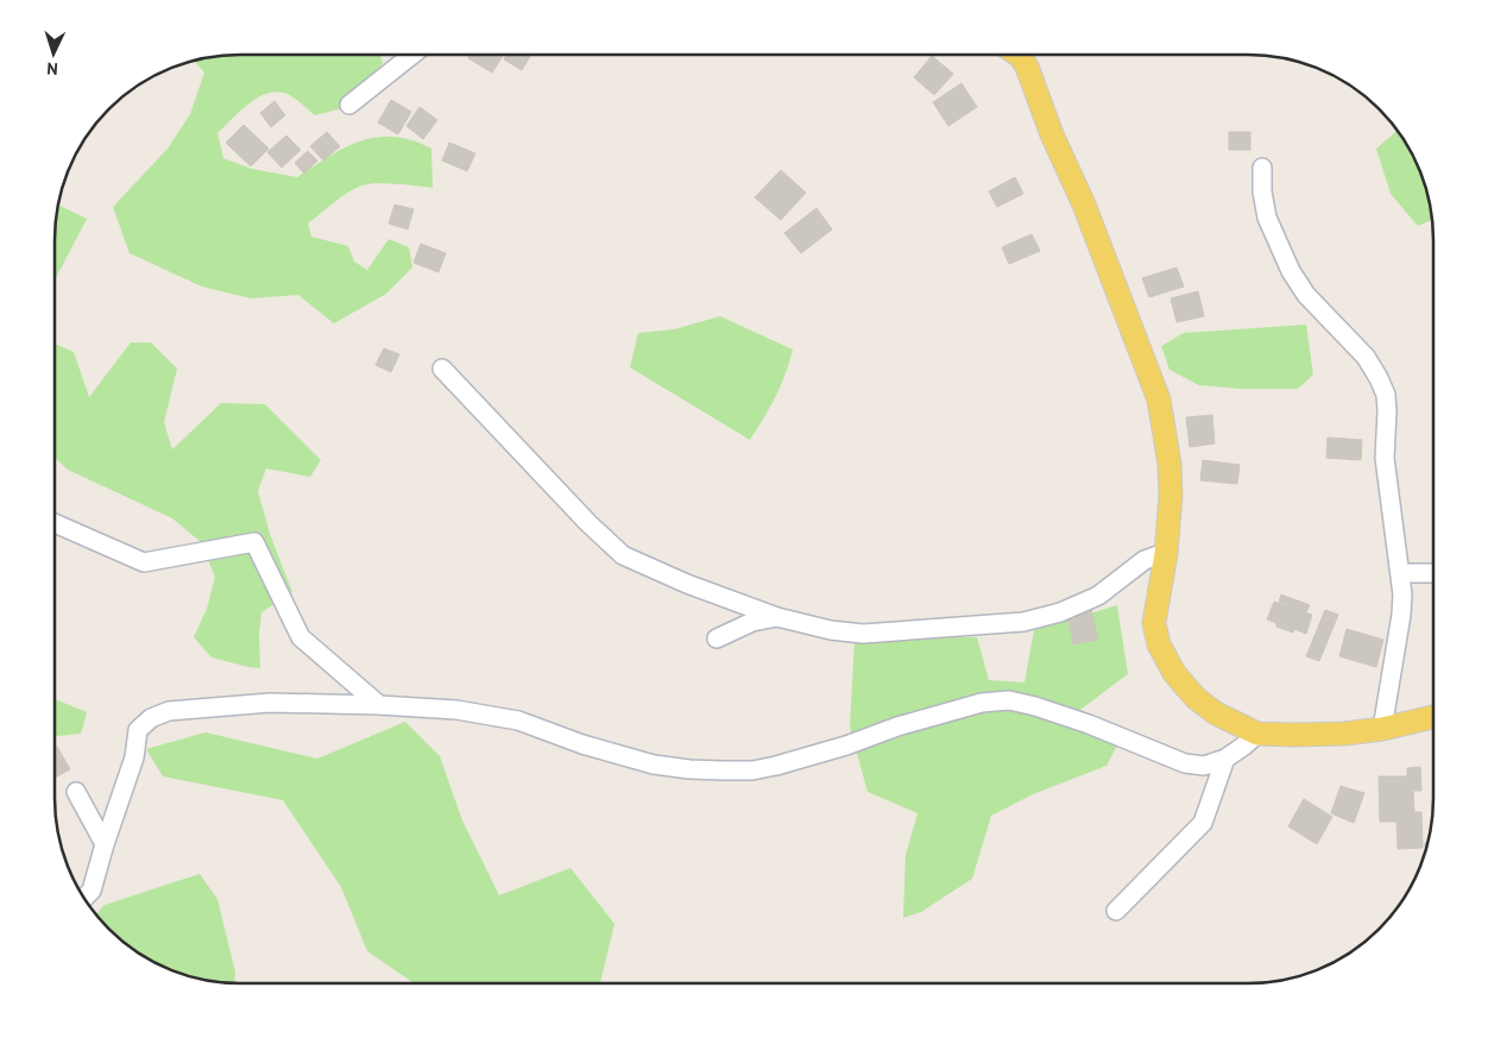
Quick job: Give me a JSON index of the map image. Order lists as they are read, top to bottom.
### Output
{
  "north": "bottom"
}
